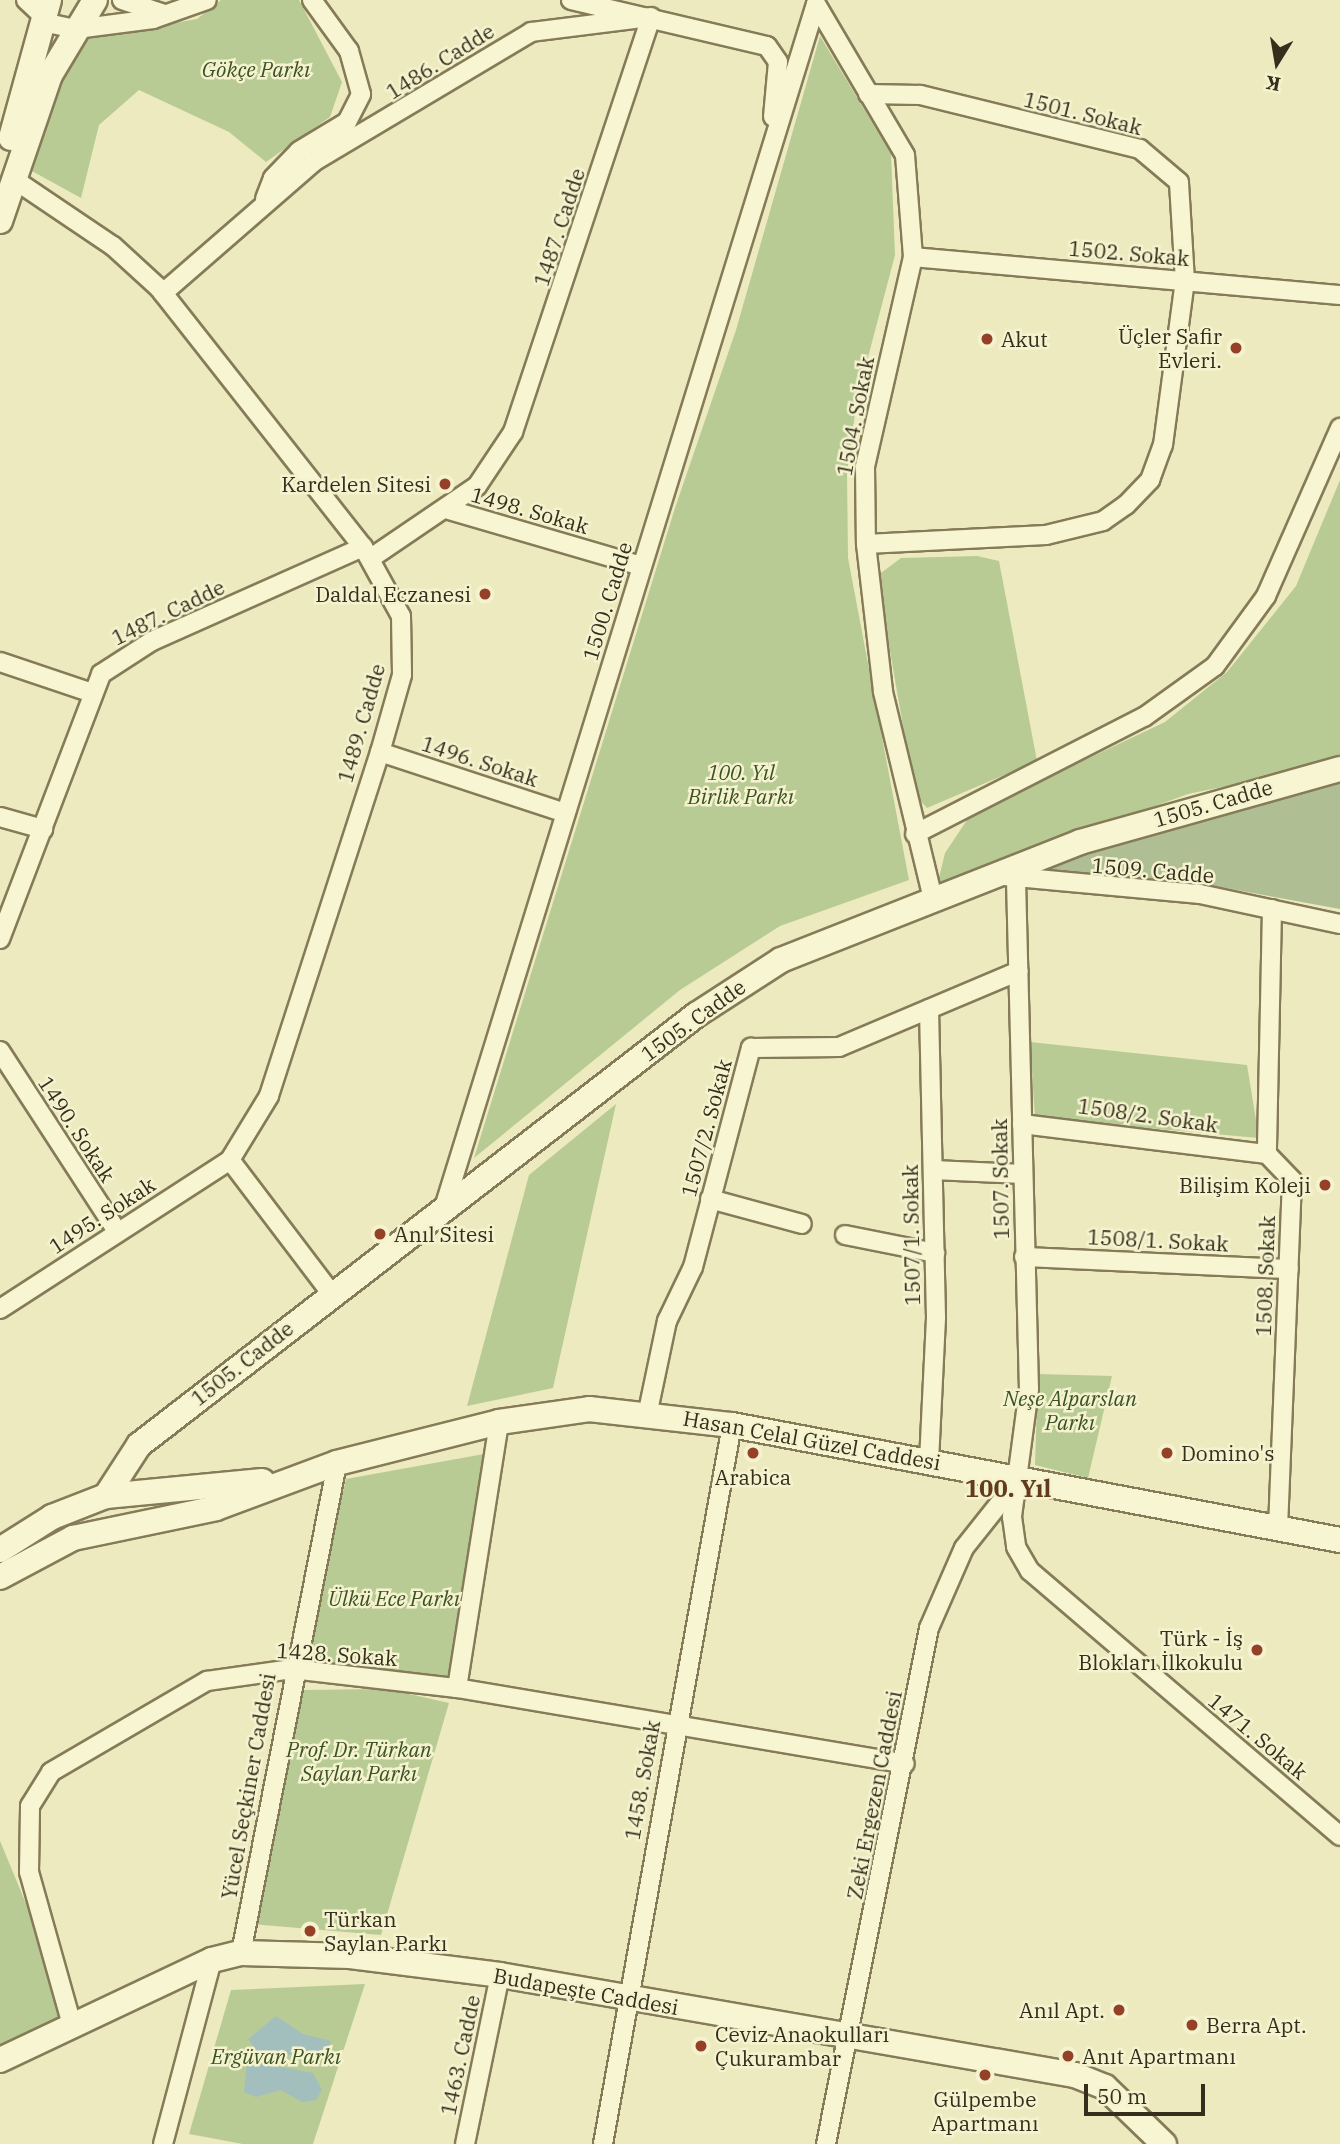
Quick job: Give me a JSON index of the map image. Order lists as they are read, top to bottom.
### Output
{
  "streets": {
    "street": [
      "1486. Cadde",
      "1501. Sokak",
      "1487. Cadde",
      "1502. Sokak",
      "1504. Sokak",
      "1498. Sokak",
      "1500. Cadde",
      "1489. Cadde",
      "1496. Sokak",
      "1505. Cadde",
      "1509. Cadde",
      "1508/2. Sokak",
      "1507/2. Sokak",
      "1490. Sokak",
      "1507. Sokak",
      "1495. Sokak",
      "1507/1. Sokak",
      "1508/1. Sokak",
      "1508. Sokak",
      "Hasan Celal Güzel Caddesi",
      "1428. Sokak",
      "1471. Sokak",
      "1458. Sokak",
      "Yücel Seçkiner Caddesi",
      "Zeki Ergezen Caddesi",
      "Budapeşte Caddesi",
      "1463. Cadde"
    ]
  },
  "crossings": [
    ["1486. Cadde", "1487. Cadde"],
    ["1486. Cadde", "1500. Cadde"],
    ["1486. Cadde", "1489. Cadde"],
    ["1501. Sokak", "1502. Sokak"],
    ["1501. Sokak", "1504. Sokak"],
    ["1487. Cadde", "1498. Sokak"],
    ["1487. Cadde", "1489. Cadde"],
    ["1502. Sokak", "1504. Sokak"],
    ["1504. Sokak", "1500. Cadde"],
    ["1504. Sokak", "1505. Cadde"],
    ["1498. Sokak", "1500. Cadde"],
    ["1500. Cadde", "1496. Sokak"],
    ["1500. Cadde", "1505. Cadde"],
    ["1489. Cadde", "1496. Sokak"],
    ["1489. Cadde", "1495. Sokak"],
    ["1505. Cadde", "1509. Cadde"],
    ["1505. Cadde", "1507. Sokak"],
    ["1505. Cadde", "Hasan Celal Güzel Caddesi"],
    ["1509. Cadde", "1507. Sokak"],
    ["1508/2. Sokak", "1507. Sokak"],
    ["1508/2. Sokak", "1508. Sokak"],
    ["1507/2. Sokak", "1507. Sokak"],
    ["1507/2. Sokak", "1507/1. Sokak"],
    ["1507/2. Sokak", "Hasan Celal Güzel Caddesi"],
    ["1490. Sokak", "1495. Sokak"],
    ["1507. Sokak", "1508/1. Sokak"],
    ["1507. Sokak", "Hasan Celal Güzel Caddesi"],
    ["1507. Sokak", "1471. Sokak"],
    ["1507. Sokak", "Zeki Ergezen Caddesi"],
    ["1507/1. Sokak", "Hasan Celal Güzel Caddesi"],
    ["1508/1. Sokak", "1508. Sokak"],
    ["1508. Sokak", "Hasan Celal Güzel Caddesi"],
    ["Hasan Celal Güzel Caddesi", "1471. Sokak"],
    ["Hasan Celal Güzel Caddesi", "1458. Sokak"],
    ["Hasan Celal Güzel Caddesi", "Yücel Seçkiner Caddesi"],
    ["Hasan Celal Güzel Caddesi", "Zeki Ergezen Caddesi"],
    ["1428. Sokak", "1458. Sokak"],
    ["1428. Sokak", "Yücel Seçkiner Caddesi"],
    ["1428. Sokak", "Zeki Ergezen Caddesi"],
    ["1428. Sokak", "Budapeşte Caddesi"],
    ["1471. Sokak", "Zeki Ergezen Caddesi"],
    ["1458. Sokak", "Budapeşte Caddesi"],
    ["Yücel Seçkiner Caddesi", "Budapeşte Caddesi"],
    ["Zeki Ergezen Caddesi", "Budapeşte Caddesi"],
    ["Budapeşte Caddesi", "1463. Cadde"]
  ],
  "districts": ["100. Yıl"],
  "parks": [
    "Gökçe Parkı",
    "100. Yıl Birlik Parkı",
    "Neşe Alparslan Parkı",
    "Ülkü Ece Parkı",
    "Prof. Dr. Türkan Saylan Parkı",
    "Ergüvan Parkı"
  ],
  "places": [
    "Akut",
    "Üçler Safir Evleri.",
    "Kardelen Sitesi",
    "Daldal Eczanesi",
    "Bilişim Koleji",
    "Anıl Sitesi",
    "Arabica",
    "Domino's",
    "Türk - İş Blokları İlkokulu",
    "Türkan Saylan Parkı",
    "Anıl Apt.",
    "Berra Apt.",
    "Ceviz Anaokulları Çukurambar",
    "Anıt Apartmanı",
    "Gülpembe Apartmanı"
  ],
  "scale_bar": "50 m",
  "north": "bottom"
}
